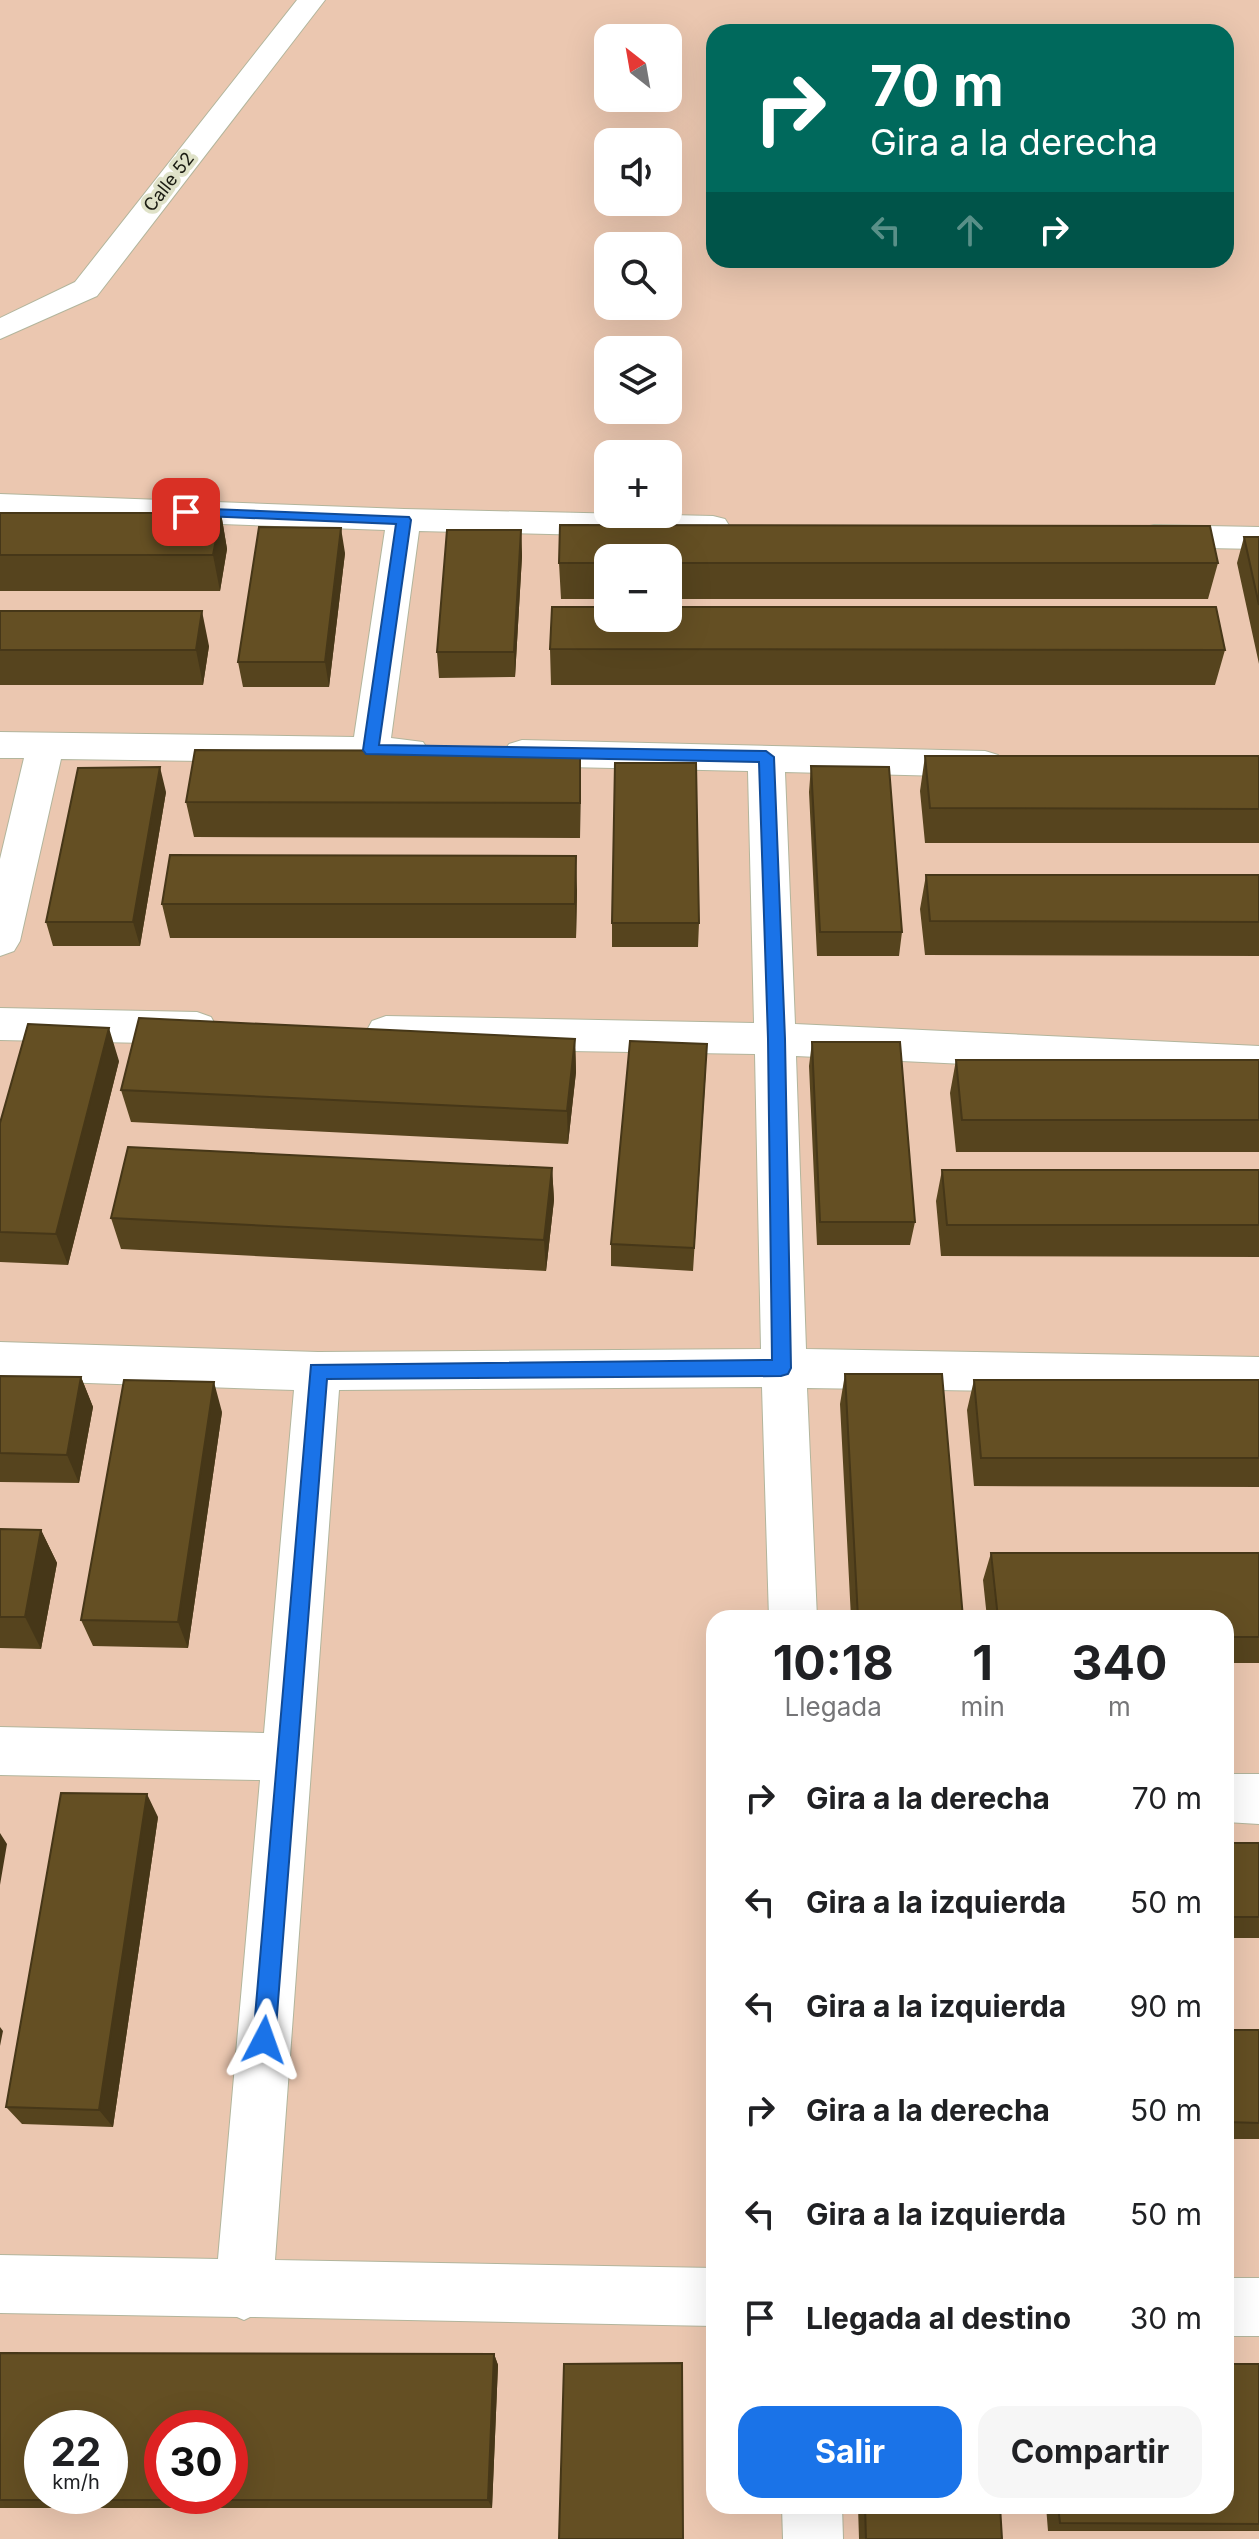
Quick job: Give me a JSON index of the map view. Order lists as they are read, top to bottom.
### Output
{
  "streets": {
    "street": ["Calle 52"]
  },
  "north": "top left",
  "page": {
    "map_buttons": ["+", "−"],
    "turn": ["70 m", "Gira a la derecha"],
    "eta": [
      "10:18",
      "Llegada",
      "1",
      "min",
      "340",
      "m"
    ],
    "list": [
      {
        "name": "Gira a la derecha",
        "value": "70 m"
      },
      {
        "name": "Gira a la izquierda",
        "value": "50 m"
      },
      {
        "name": "Gira a la izquierda",
        "value": "90 m"
      },
      {
        "name": "Gira a la derecha",
        "value": "50 m"
      },
      {
        "name": "Gira a la izquierda",
        "value": "50 m"
      },
      {
        "name": "Llegada al destino",
        "value": "30 m"
      }
    ],
    "buttons": ["Salir", "Compartir"],
    "speed": "22 km/h",
    "limit": "30"
  }
}
